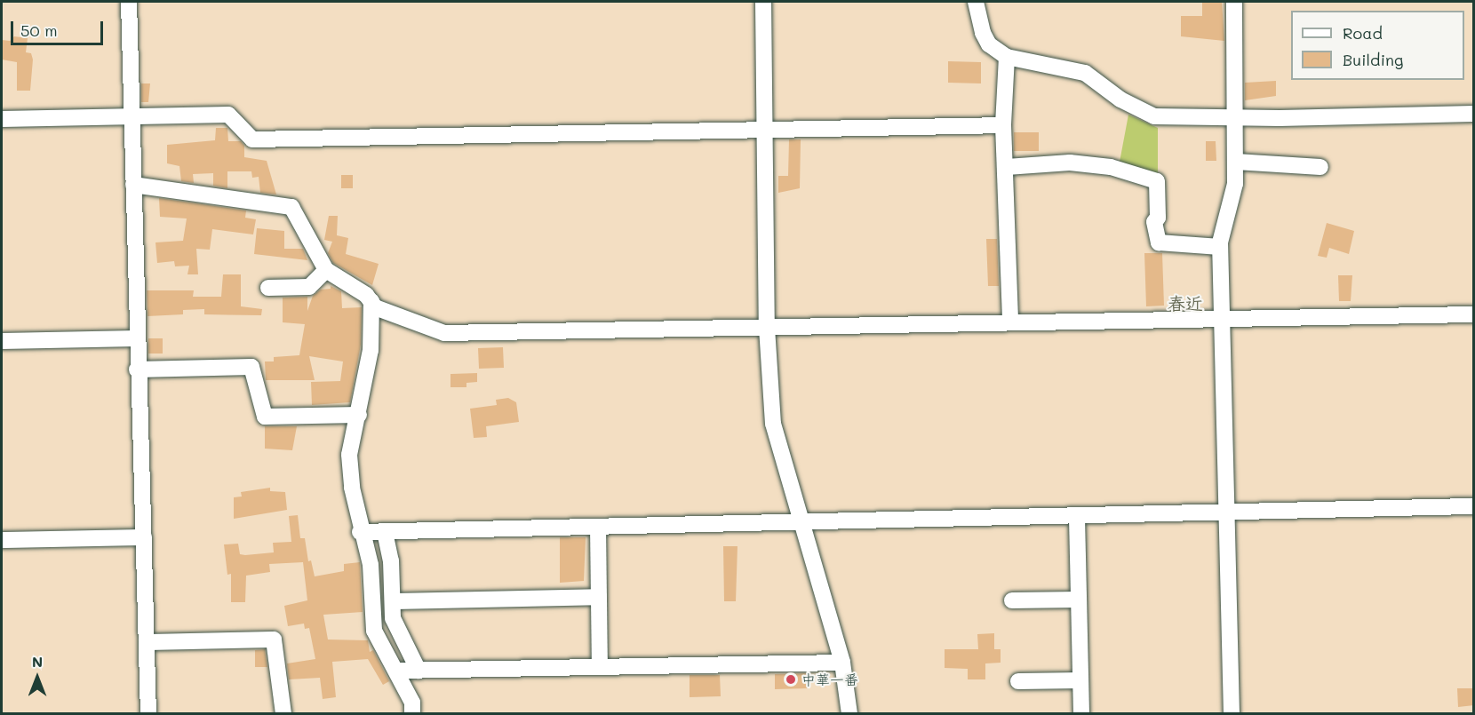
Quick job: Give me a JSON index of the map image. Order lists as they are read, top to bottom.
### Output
{
  "districts": ["春近"],
  "places": ["中華一番"],
  "legend": ["Road", "Building"],
  "scale_bar": "50 m",
  "north": "top"
}
